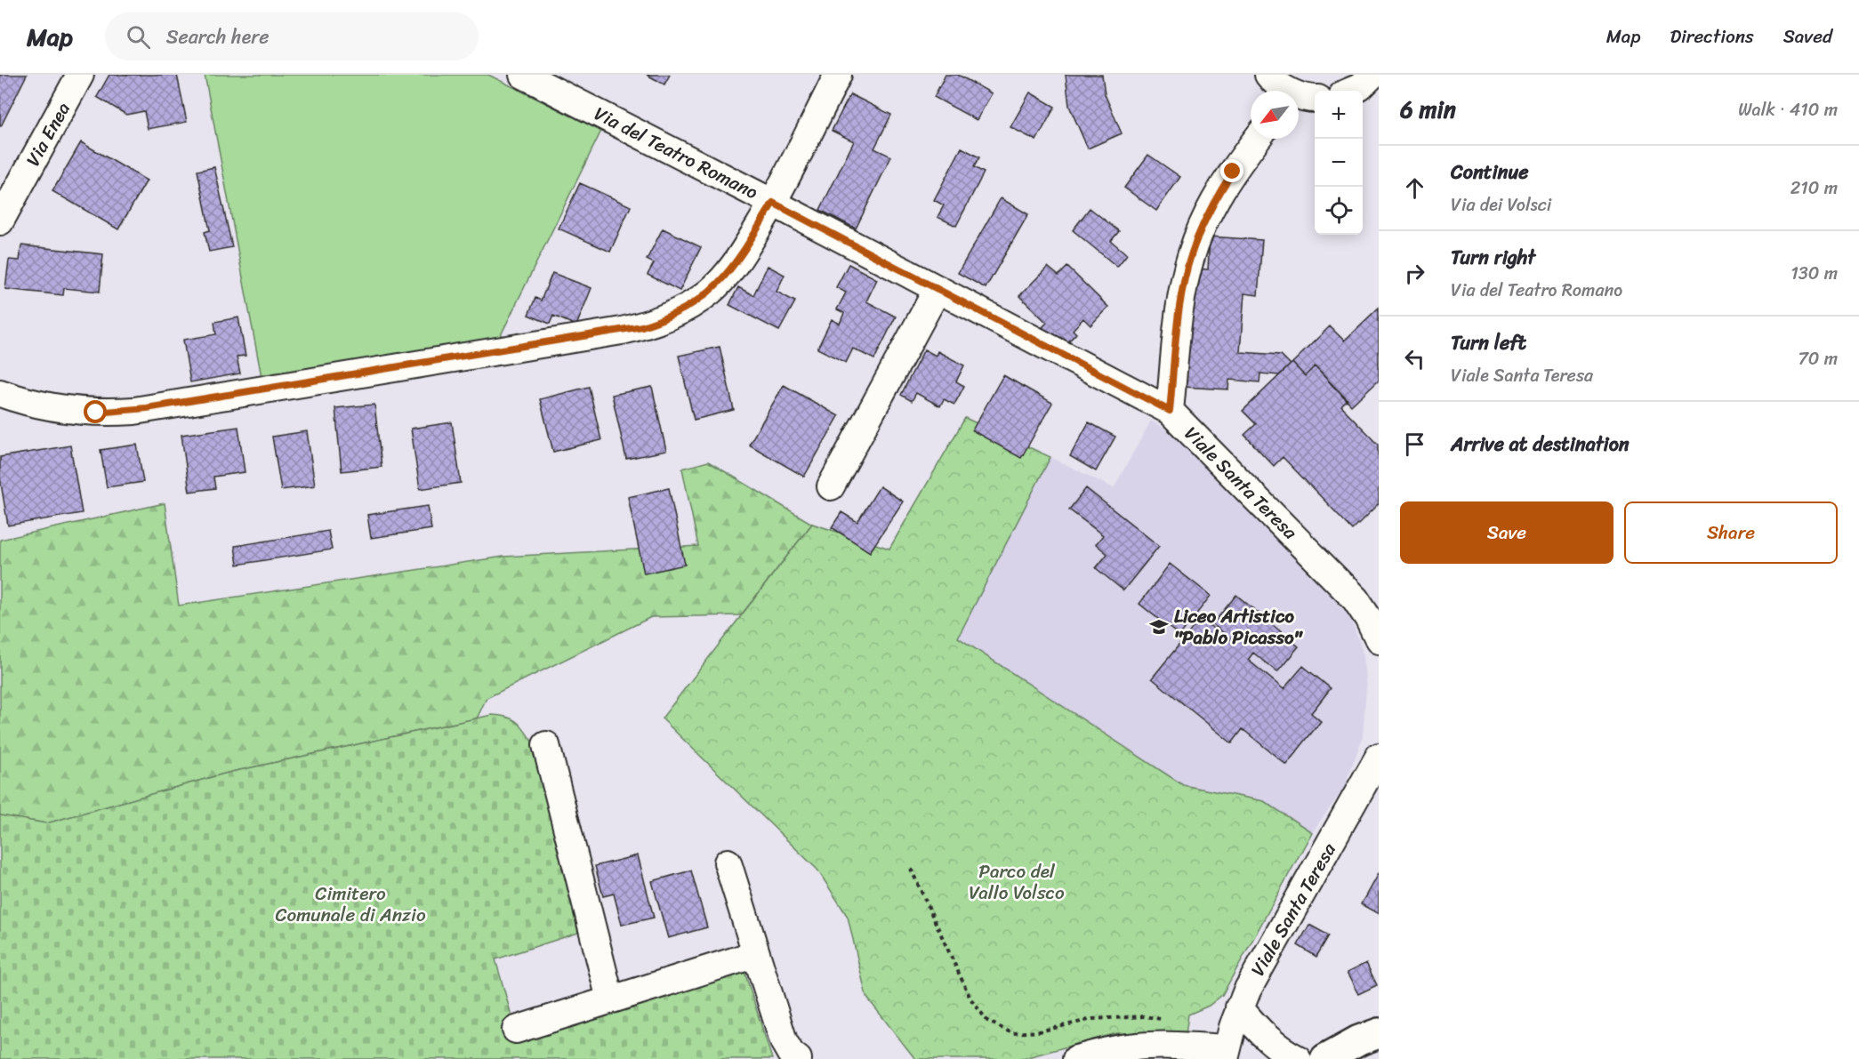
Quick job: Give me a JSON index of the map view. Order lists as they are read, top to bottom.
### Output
{
  "streets": {
    "street": ["Via Enea", "Via del Teatro Romano", "Viale Santa Teresa"]
  },
  "crossings": [
    ["Via del Teatro Romano", "Viale Santa Teresa"]
  ],
  "parks": ["Parco del Vallo Volsco", "Cimitero Comunale di Anzio"],
  "places": {
    "school or university": ["Liceo Artistico \"Pablo Picasso\""]
  },
  "north": "bottom left",
  "page": {
    "header": "Map",
    "search": "Search here",
    "nav": ["Map", "Directions", "Saved"],
    "heading": ["6 min", "Walk · 410 m"],
    "map_buttons": ["+", "−"],
    "list": [
      ["Continue", "Via dei Volsci", "210 m"],
      ["Turn right", "Via del Teatro Romano", "130 m"],
      ["Turn left", "Viale Santa Teresa", "70 m"],
      "Arrive at destination"
    ],
    "buttons": ["Save", "Share"]
  }
}
